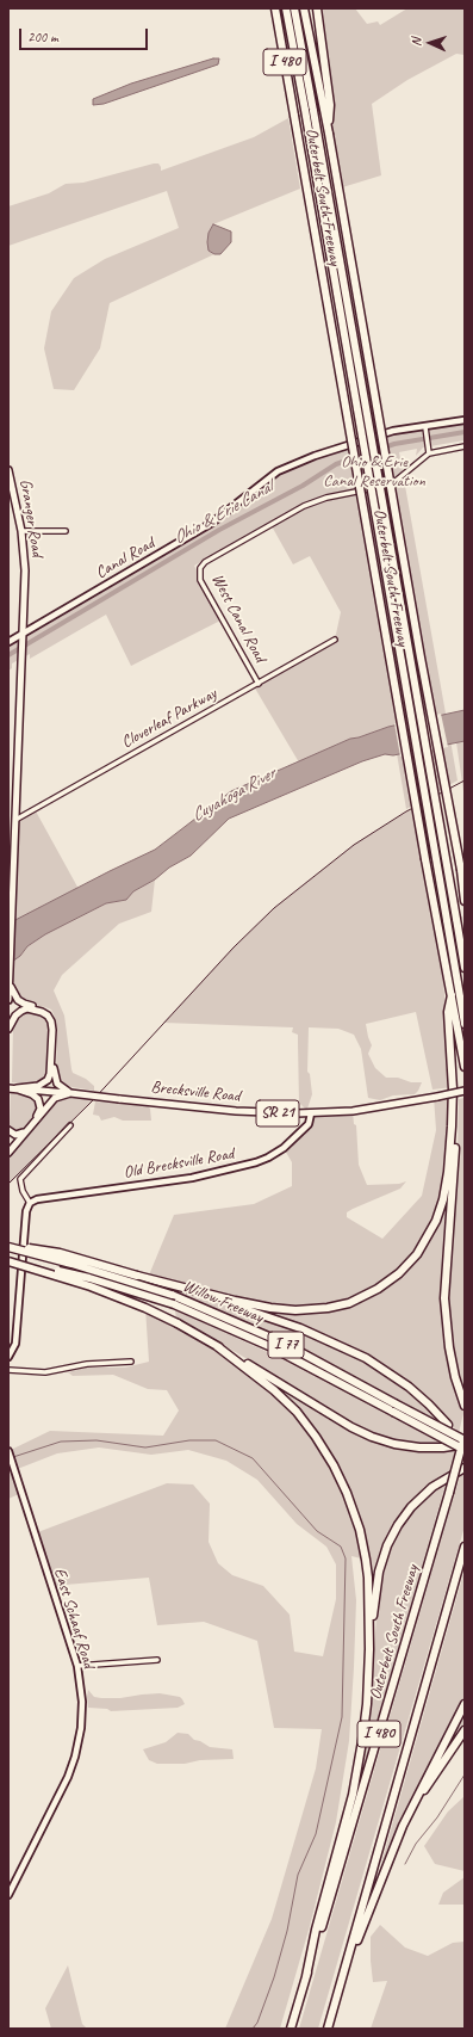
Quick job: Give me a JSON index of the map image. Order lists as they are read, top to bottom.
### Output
{
  "streets": {
    "highway": [
      "I 480",
      "Outerbelt South Freeway",
      "Willow Freeway",
      "I 77"
    ],
    "main road": ["Granger Road", "Brecksville Road", "SR 21"],
    "street": [
      "Canal Road",
      "West Canal Road",
      "Cloverleaf Parkway",
      "Old Brecksville Road",
      "East Schaaf Road"
    ]
  },
  "crossings": [
    ["Granger Road", "Canal Road"],
    ["Granger Road", "Cloverleaf Parkway"],
    ["West Canal Road", "Cloverleaf Parkway"],
    ["Brecksville Road", "Old Brecksville Road"]
  ],
  "water": ["Ohio & Erie Canal", "Cuyahoga River"],
  "parks": ["Ohio & Erie Canal Reservation"],
  "scale_bar": "200 m",
  "north": "left"
}
